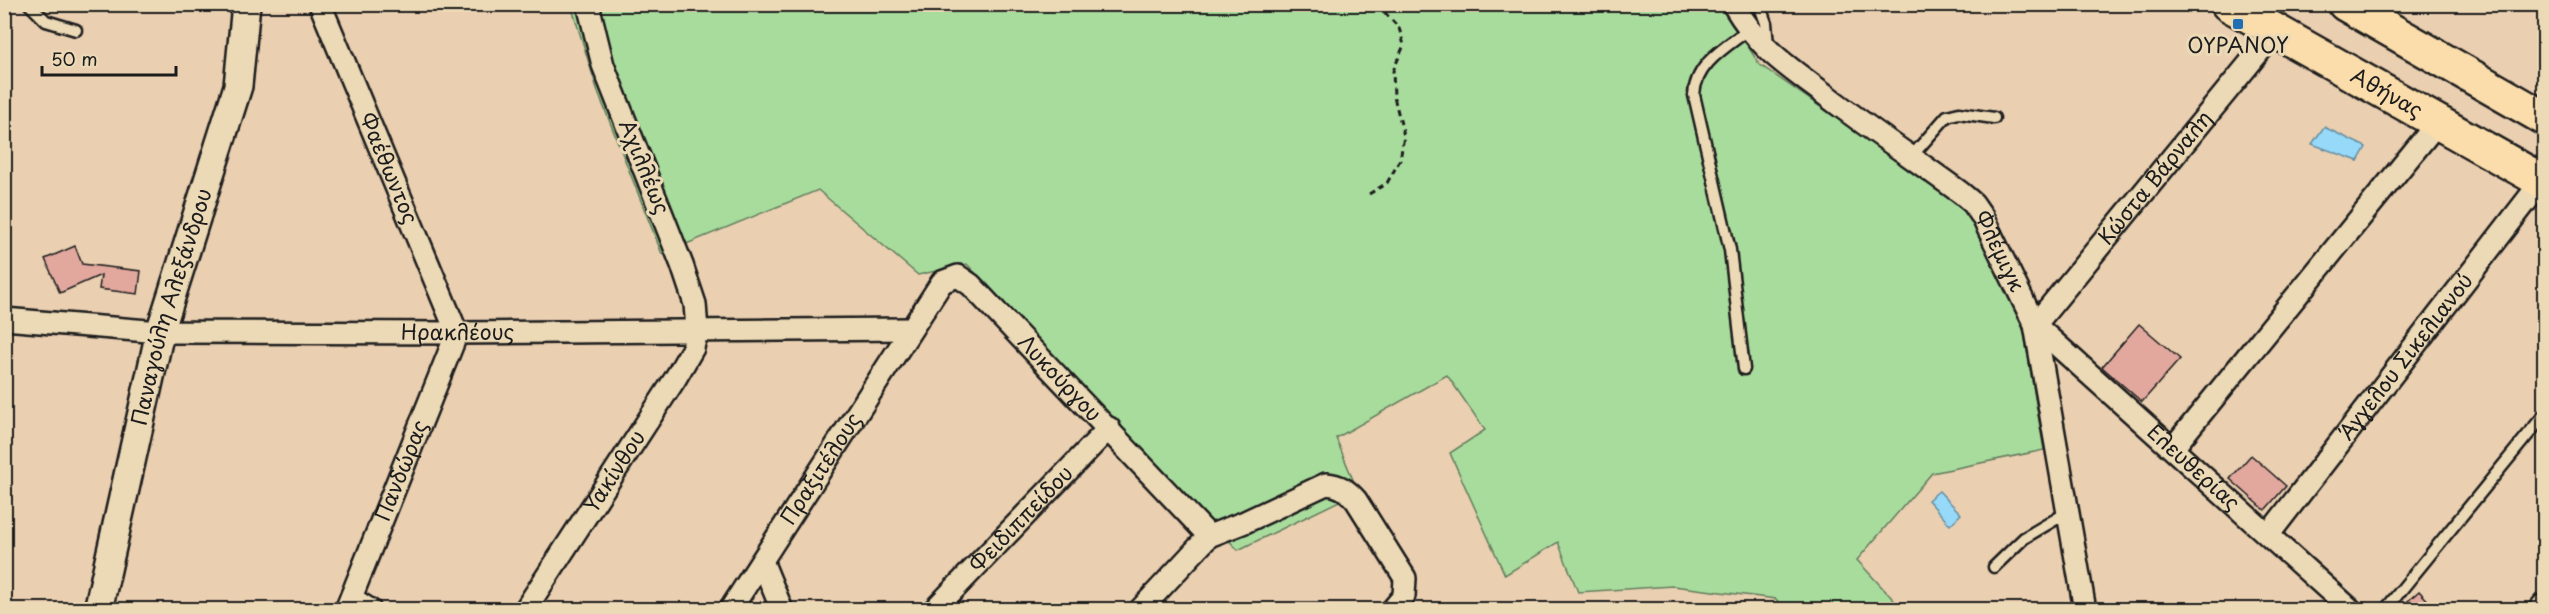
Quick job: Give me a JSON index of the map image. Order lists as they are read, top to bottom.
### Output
{
  "streets": {
    "highway": ["Αθήνας"],
    "street": [
      "Αχιλλέως",
      "Φαέθωντος",
      "Κώστα Βάρναλη",
      "Φλέμιγκ",
      "Παναγούλη Αλεξάνδρου",
      "Ηρακλέους",
      "Άγγελου Σικελιανού",
      "Λυκούργου",
      "Ελευθερίας",
      "Πραξιτέλους",
      "Πανδώρας",
      "Υακίνθου",
      "Φειδιππείδου"
    ]
  },
  "crossings": [
    ["Αθήνας", "Κώστα Βάρναλη"],
    ["Αθήνας", "Άγγελου Σικελιανού"],
    ["Αχιλλέως", "Ηρακλέους"],
    ["Αχιλλέως", "Υακίνθου"],
    ["Φαέθωντος", "Ηρακλέους"],
    ["Φαέθωντος", "Πανδώρας"],
    ["Κώστα Βάρναλη", "Φλέμιγκ"],
    ["Κώστα Βάρναλη", "Ελευθερίας"],
    ["Φλέμιγκ", "Ελευθερίας"],
    ["Παναγούλη Αλεξάνδρου", "Ηρακλέους"],
    ["Ηρακλέους", "Λυκούργου"],
    ["Ηρακλέους", "Πραξιτέλους"],
    ["Ηρακλέους", "Πανδώρας"],
    ["Ηρακλέους", "Υακίνθου"],
    ["Άγγελου Σικελιανού", "Ελευθερίας"],
    ["Λυκούργου", "Πραξιτέλους"],
    ["Λυκούργου", "Φειδιππείδου"]
  ],
  "places": {
    "transit": ["ΟΥΡΑΝΟΥ"]
  },
  "scale_bar": "50 m"
}
